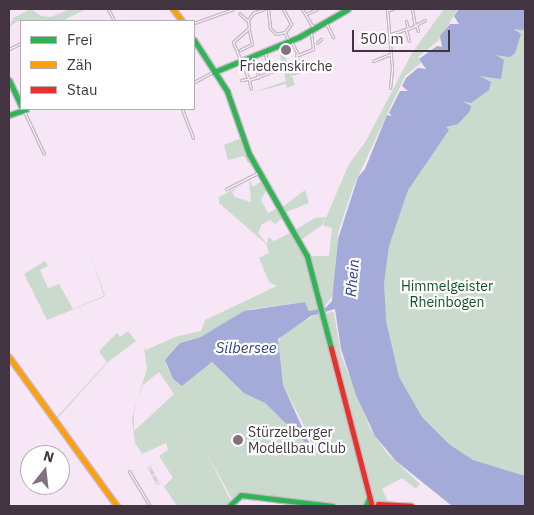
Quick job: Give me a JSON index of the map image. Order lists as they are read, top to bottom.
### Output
{
  "water": ["Rhein", "Silbersee"],
  "parks": ["Himmelgeister Rheinbogen"],
  "places": ["Friedenskirche", "Stürzelberger Modellbau Club"],
  "legend": ["Frei", "Zäh", "Stau"],
  "scale_bar": "500 m",
  "north": "top"
}
